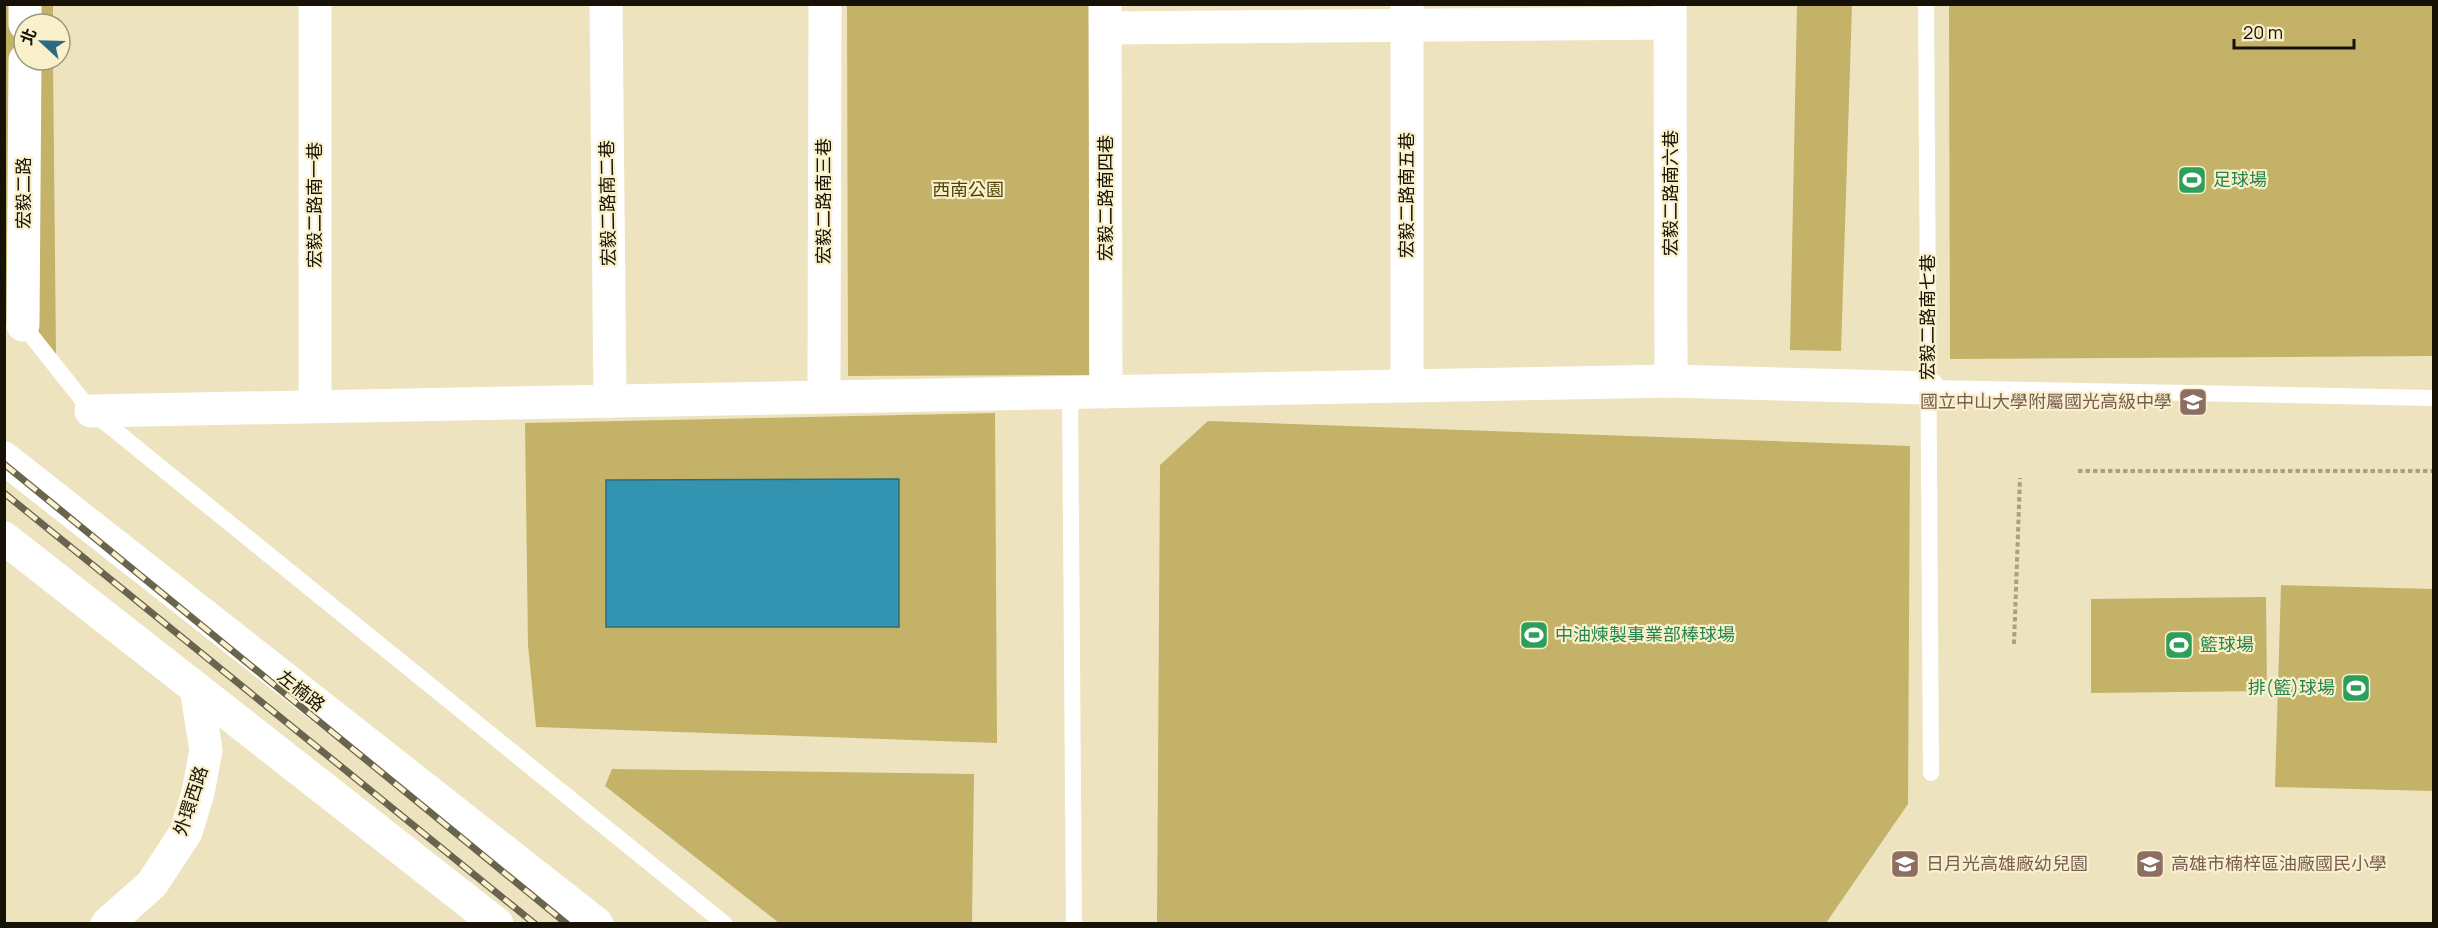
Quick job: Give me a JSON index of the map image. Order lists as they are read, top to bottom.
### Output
{
  "streets": {
    "street": [
      "宏毅二路",
      "宏毅二路南六巷",
      "宏毅二路南五巷",
      "宏毅二路南四巷",
      "宏毅二路南三巷",
      "宏毅二路南二巷",
      "宏毅二路南一巷",
      "左楠路",
      "外環西路"
    ],
    "lane": ["宏毅二路南七巷"]
  },
  "parks": ["西南公園"],
  "places": {
    "sports": [
      "足球場",
      "中油煉製事業部棒球場",
      "籃球場",
      "排(籃)球場"
    ],
    "school or university": ["國立中山大學附屬國光高級中學", "日月光高雄廠幼兒園", "高雄市楠梓區油廠國民小學"]
  },
  "scale_bar": "20 m",
  "north": "left"
}
